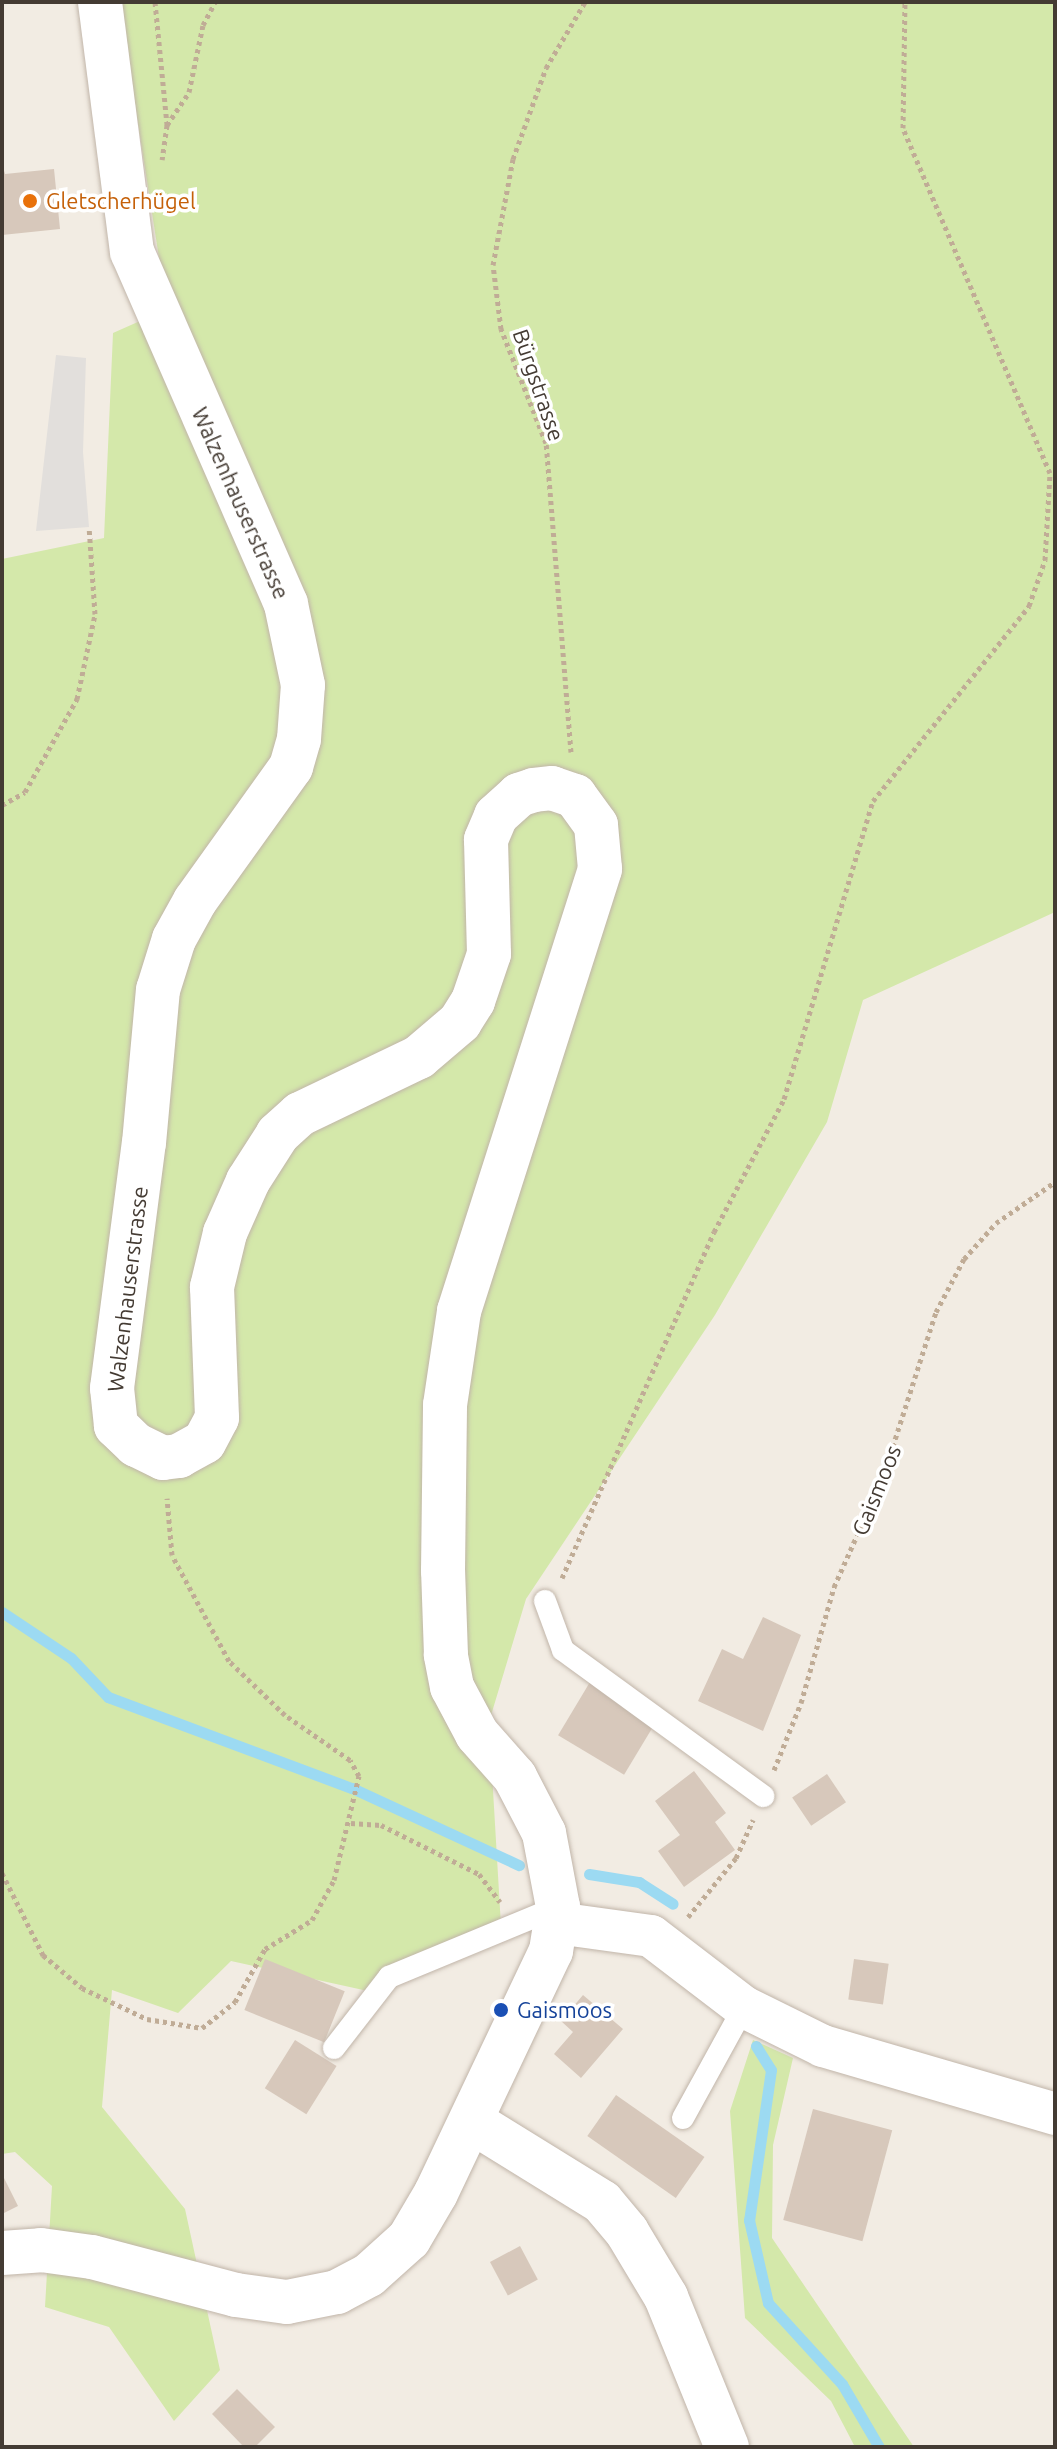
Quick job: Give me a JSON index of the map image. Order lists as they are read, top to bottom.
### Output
{
  "streets": {
    "street": ["Walzenhauserstrasse"],
    "path": ["Bürgstrasse", "Gaismoos"]
  },
  "places": ["Gletscherhügel", "Gaismoos"]
}
